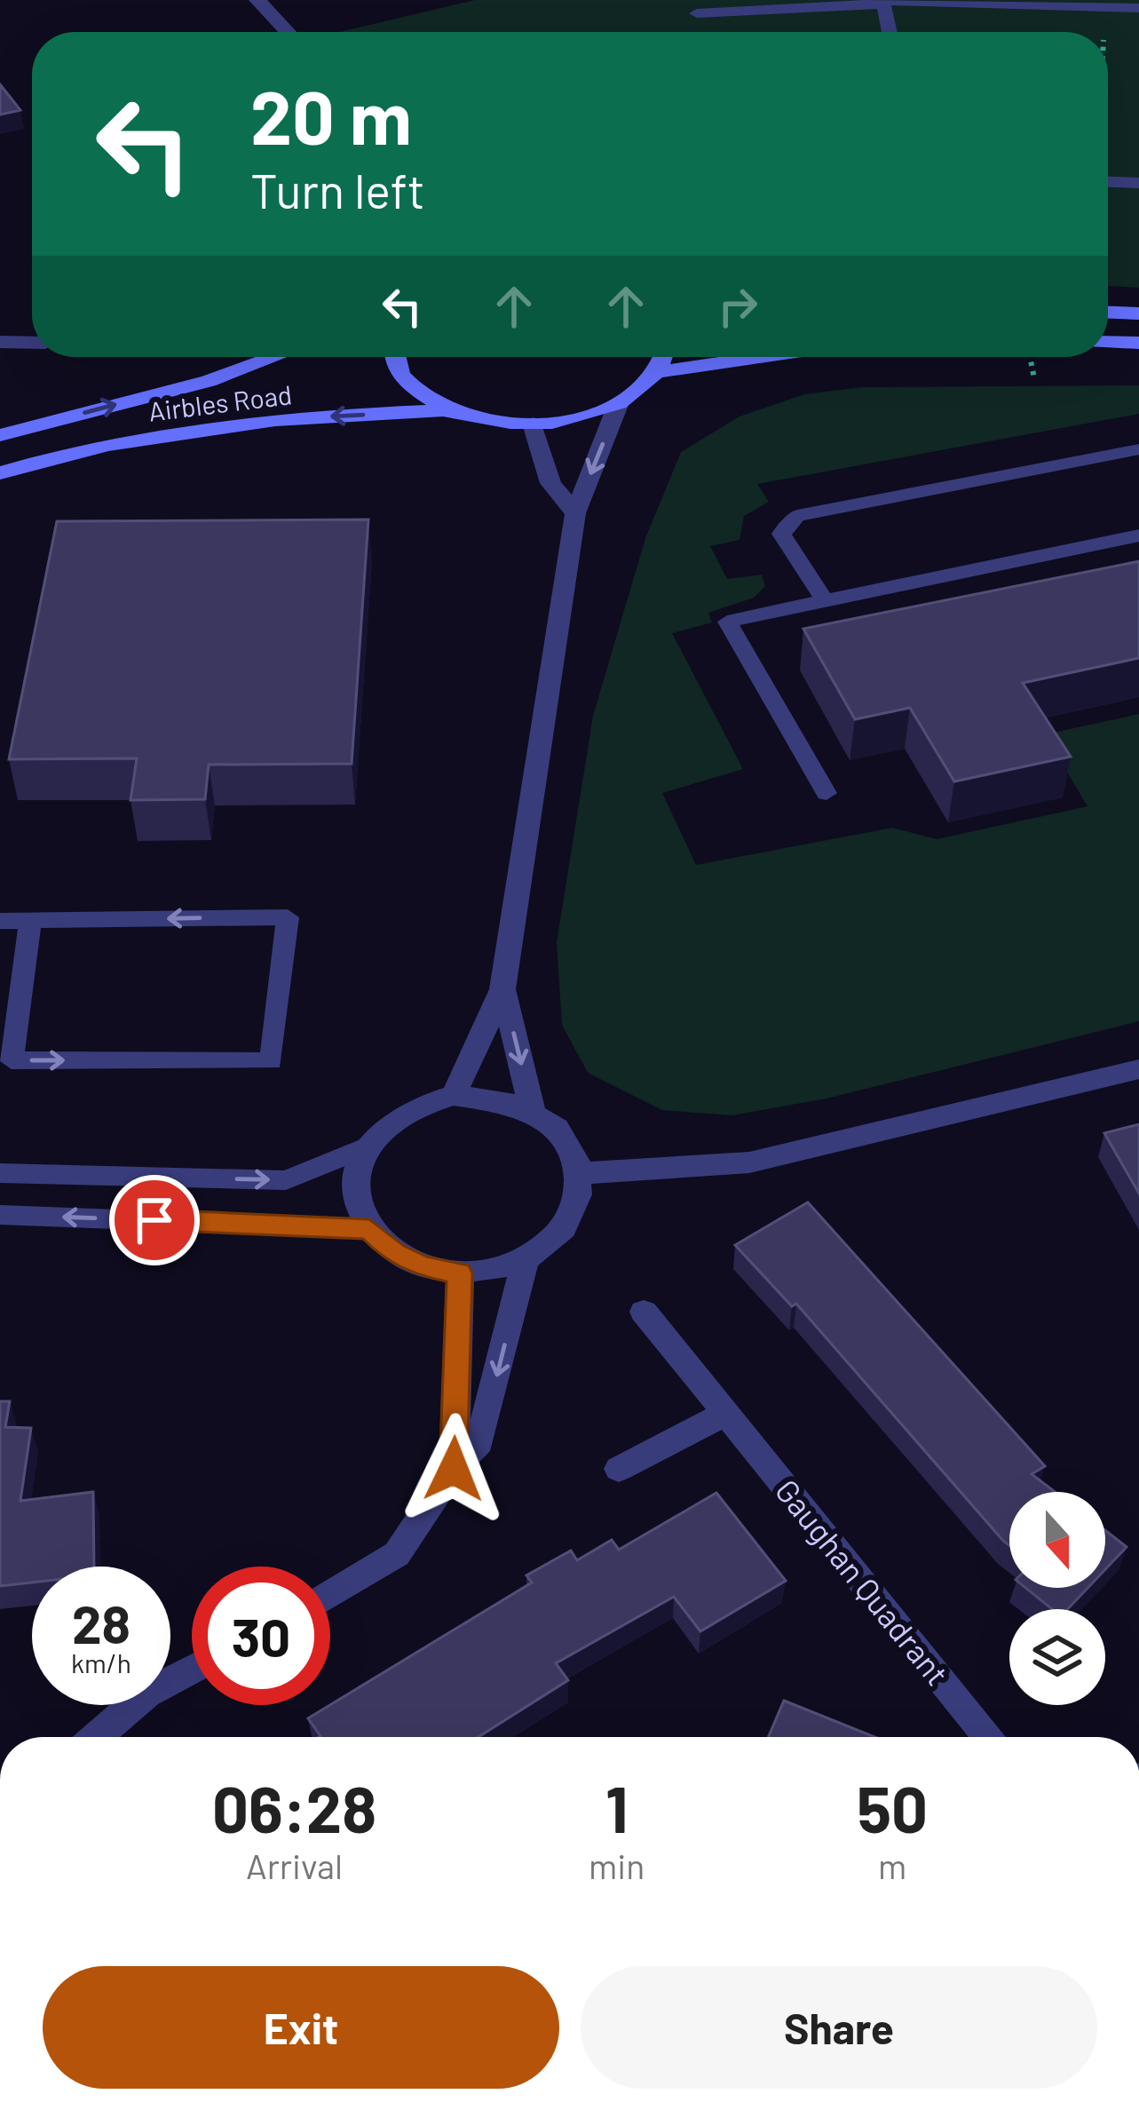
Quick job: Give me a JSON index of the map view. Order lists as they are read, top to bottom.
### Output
{
  "streets": {
    "main road": ["Airbles Road"],
    "street": ["Gaughan Quadrant"]
  },
  "north": "bottom",
  "page": {
    "turn": ["20 m", "Turn left"],
    "speed": "28 km/h",
    "limit": "30",
    "eta": [
      "06:28",
      "Arrival",
      "1",
      "min",
      "50",
      "m"
    ],
    "buttons": ["Exit", "Share"]
  }
}
